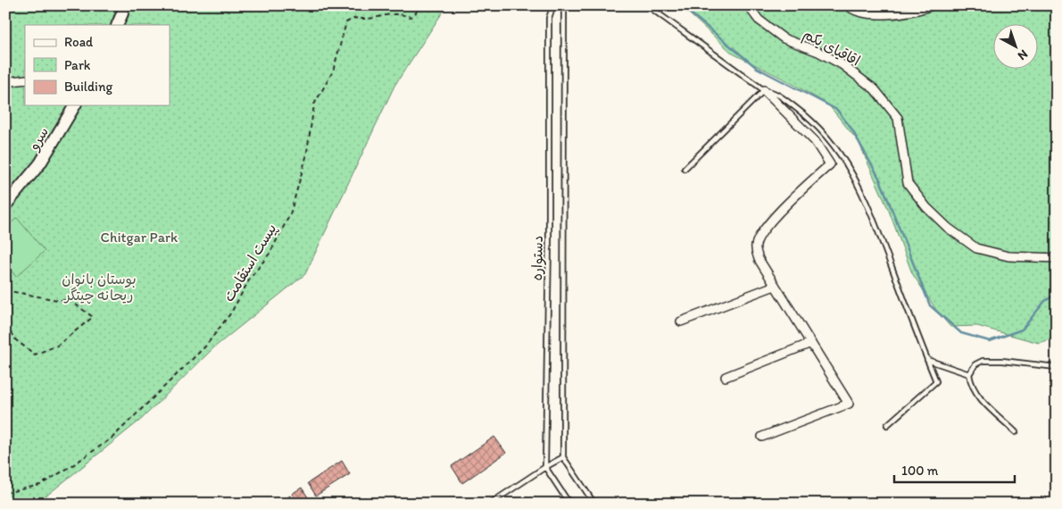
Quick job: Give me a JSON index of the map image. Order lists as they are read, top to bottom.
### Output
{
  "streets": {
    "street": ["اقاقیای یکم", "سرو"],
    "lane": ["دستواره"],
    "path": ["پیست استقامت"]
  },
  "parks": ["Chitgar Park", "بوستان بانوان ریحانه چیتگر"],
  "legend": ["Road", "Park", "Building"],
  "scale_bar": "100 m",
  "north": "bottom right"
}
